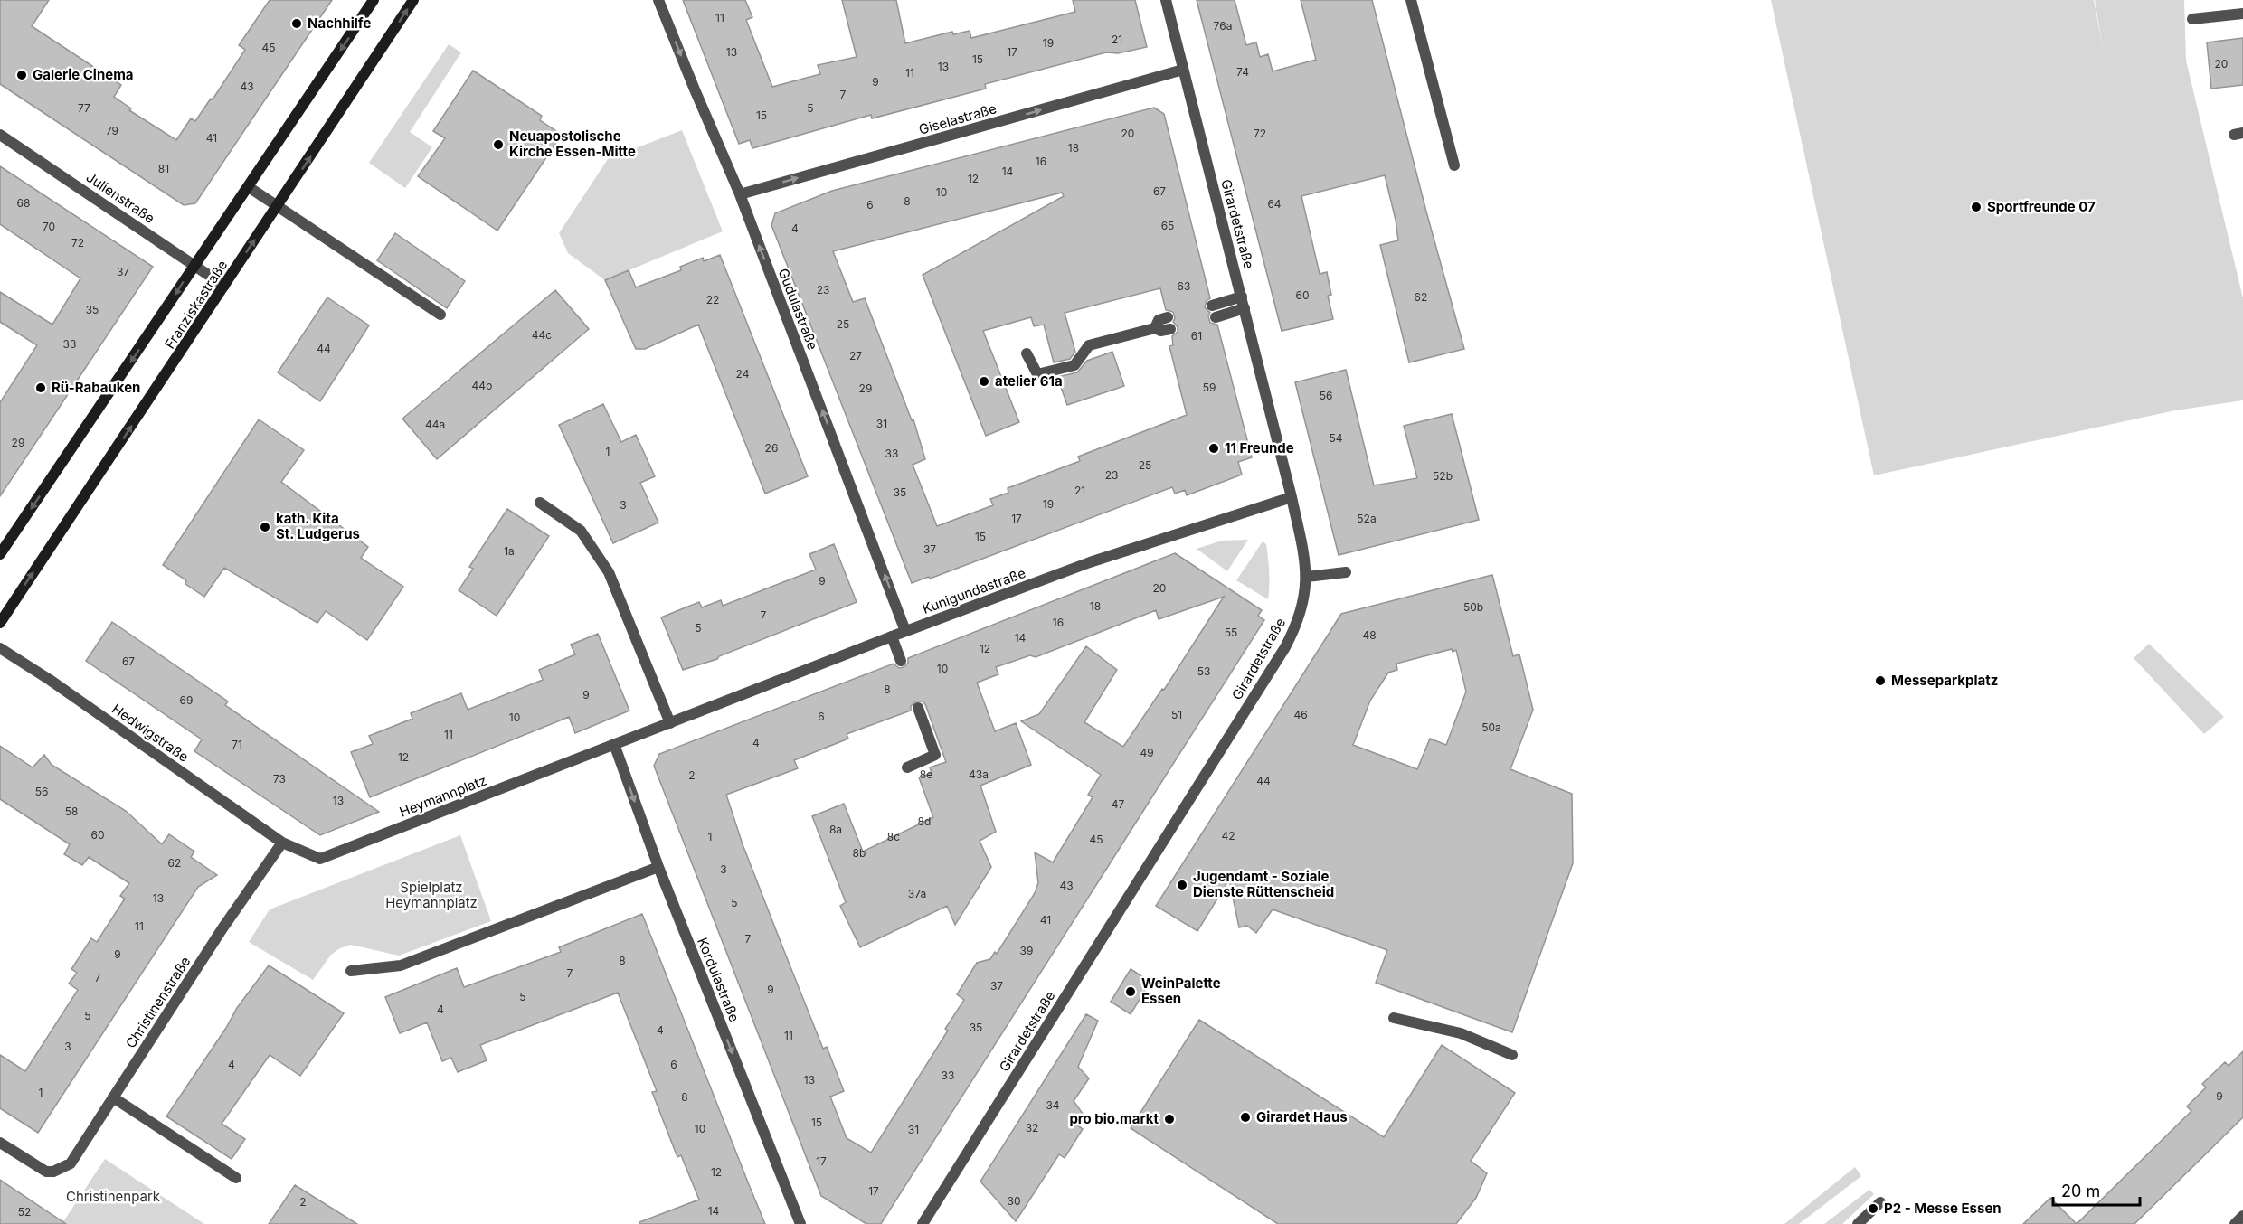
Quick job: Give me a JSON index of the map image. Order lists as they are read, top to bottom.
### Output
{
  "streets": {
    "main road": ["Franziskastraße"],
    "street": [
      "Giselastraße",
      "Julienstraße",
      "Girardetstraße",
      "Gudulastraße",
      "Kunigundastraße",
      "Hedwigstraße",
      "Heymannplatz",
      "Kordulastraße",
      "Christinenstraße"
    ]
  },
  "crossings": [
    ["Giselastraße", "Girardetstraße"],
    ["Giselastraße", "Gudulastraße"],
    ["Julienstraße", "Franziskastraße"],
    ["Girardetstraße", "Kunigundastraße"],
    ["Gudulastraße", "Kunigundastraße"],
    ["Kunigundastraße", "Heymannplatz"],
    ["Kunigundastraße", "Kordulastraße"],
    ["Hedwigstraße", "Heymannplatz"],
    ["Hedwigstraße", "Christinenstraße"],
    ["Heymannplatz", "Kordulastraße"],
    ["Heymannplatz", "Christinenstraße"]
  ],
  "one_way": ["Giselastraße", "Kordulastraße"],
  "parks": ["Spielplatz Heymannplatz", "Christinenpark"],
  "places": [
    "Nachhilfe",
    "Galerie Cinema",
    "Neuapostolische Kirche Essen-Mitte",
    "Sportfreunde 07",
    "atelier 61a",
    "Rü-Rabauken",
    "11 Freunde",
    "kath. Kita St. Ludgerus",
    "Messeparkplatz",
    "Jugendamt - Soziale Dienste Rüttenscheid",
    "WeinPalette Essen",
    "Girardet Haus",
    "pro bio.markt",
    "P2 - Messe Essen"
  ],
  "house_numbers": [
    "11",
    "76a",
    "21",
    "19",
    "45",
    "13",
    "17",
    "15",
    "20",
    "13",
    "74",
    "11",
    "9",
    "43",
    "7",
    "77",
    "5",
    "15",
    "79",
    "20",
    "72",
    "41",
    "18",
    "16",
    "81",
    "14",
    "12",
    "67",
    "10",
    "8",
    "68",
    "64",
    "6",
    "65",
    "70",
    "4",
    "72",
    "37",
    "63",
    "23",
    "60",
    "62",
    "22",
    "35",
    "25",
    "44c",
    "61",
    "33",
    "44",
    "27",
    "24",
    "44b",
    "59",
    "29",
    "56",
    "31",
    "44a",
    "54",
    "29",
    "26",
    "1",
    "33",
    "25",
    "23",
    "52b",
    "21",
    "35",
    "19",
    "3",
    "17",
    "52a",
    "15",
    "37",
    "1a",
    "9",
    "20",
    "18",
    "50b",
    "7",
    "16",
    "5",
    "55",
    "48",
    "14",
    "12",
    "67",
    "10",
    "53",
    "8",
    "9",
    "69",
    "51",
    "46",
    "6",
    "10",
    "50a",
    "11",
    "4",
    "71",
    "49",
    "12",
    "8e",
    "43a",
    "2",
    "73",
    "44",
    "56",
    "13",
    "47",
    "58",
    "8d",
    "8a",
    "60",
    "42",
    "1",
    "8c",
    "45",
    "8b",
    "62",
    "3",
    "43",
    "37a",
    "13",
    "5",
    "41",
    "11",
    "7",
    "39",
    "9",
    "8",
    "7",
    "7",
    "37",
    "9",
    "5",
    "4",
    "5",
    "35",
    "4",
    "11",
    "3",
    "4",
    "6",
    "33",
    "13",
    "1",
    "9",
    "8",
    "34",
    "15",
    "32",
    "10",
    "31",
    "17",
    "12",
    "17",
    "30",
    "2",
    "14",
    "52"
  ],
  "scale_bar": "20 m"
}
